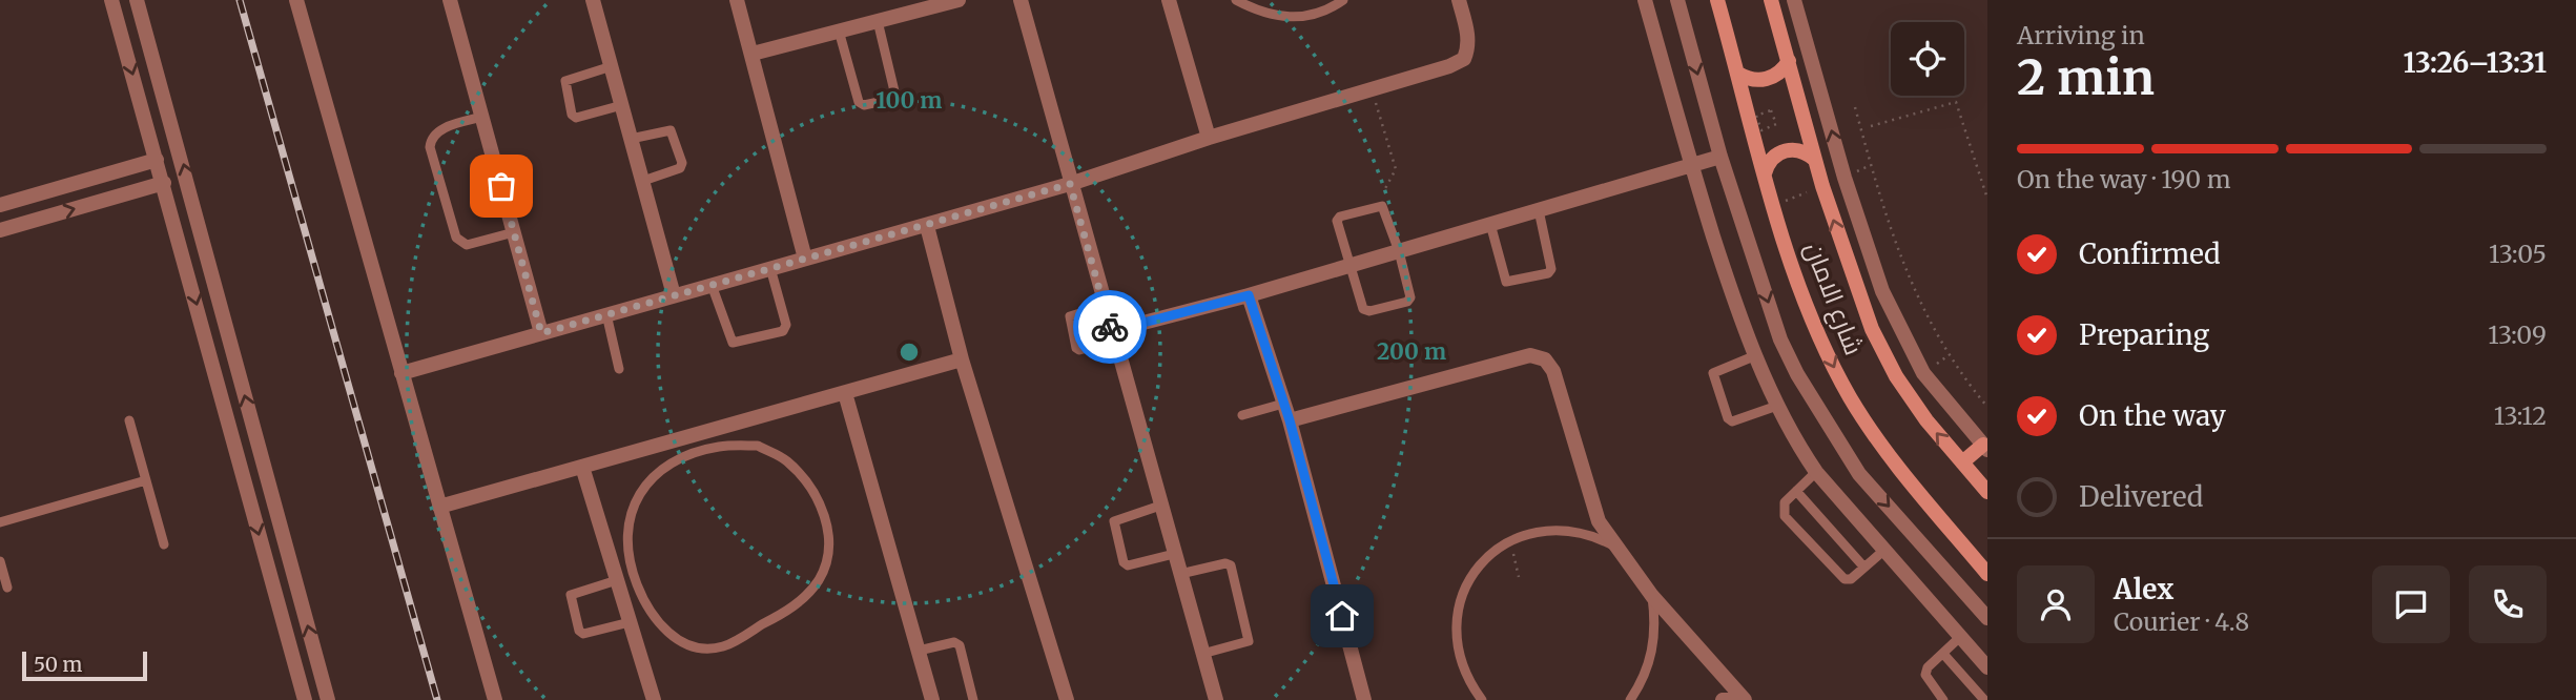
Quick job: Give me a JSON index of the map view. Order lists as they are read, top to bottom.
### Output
{
  "streets": {
    "street": ["شارع الامان"]
  },
  "scale_bar": "50 m",
  "page": {
    "heading": ["2 min", "Arriving in", "13:26–13:31"],
    "panel": ["Alex", "Courier · 4.8"],
    "bar": "On the way · 190 m",
    "list": [
      ["Confirmed", "13:05"],
      ["Preparing", "13:09"],
      ["On the way", "13:12"],
      "Delivered"
    ],
    "scale": "50 m"
  },
  "rings": ["100 m", "200 m"]
}
